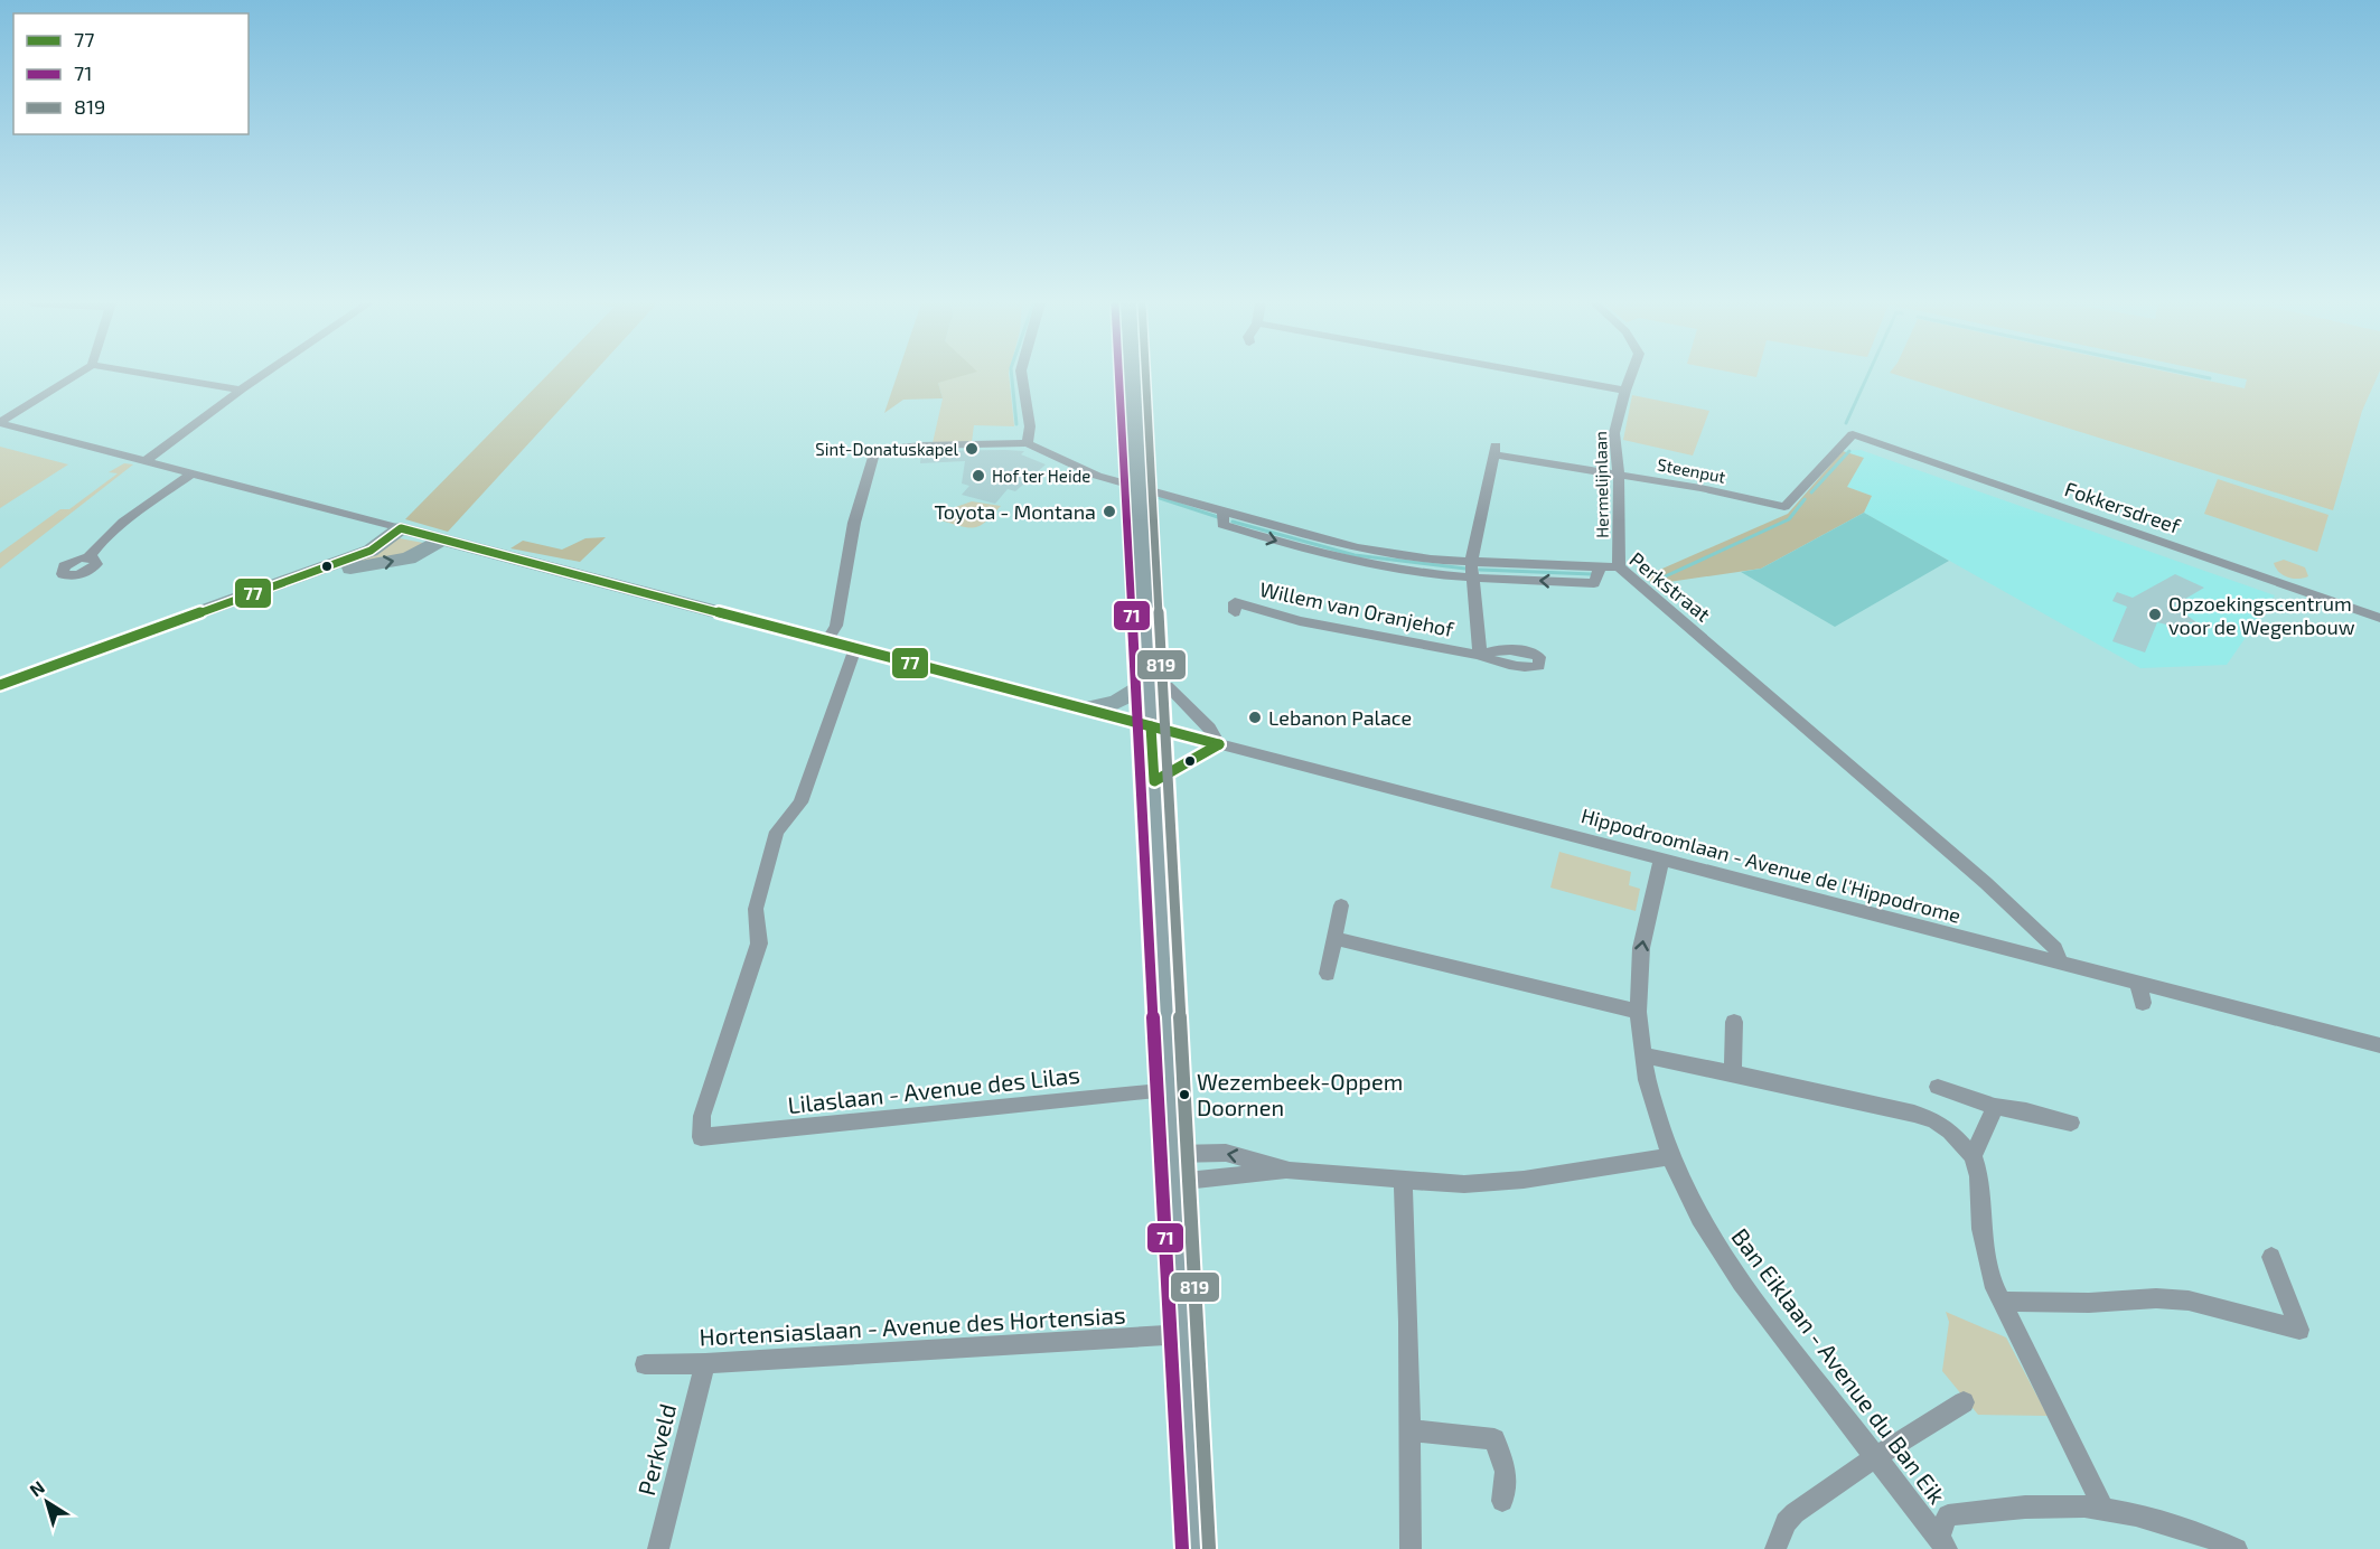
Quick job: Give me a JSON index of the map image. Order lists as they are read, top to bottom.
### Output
{
  "streets": {
    "street": [
      "Steenput",
      "Hermelijnlaan",
      "Fokkersdreef",
      "Perkstraat",
      "Willem van Oranjehof",
      "Hippodroomlaan - Avenue de l'Hippodrome",
      "Lilaslaan - Avenue des Lilas",
      "Hortensiaslaan - Avenue des Hortensias",
      "Ban Eiklaan - Avenue du Ban Eik",
      "Perkveld"
    ]
  },
  "crossings": [
    ["Steenput", "Hermelijnlaan"],
    ["Steenput", "Fokkersdreef"],
    ["Steenput", "Perkstraat"],
    ["Steenput", "Willem van Oranjehof"],
    ["Hermelijnlaan", "Perkstraat"],
    ["Perkstraat", "Willem van Oranjehof"],
    ["Perkstraat", "Hippodroomlaan - Avenue de l'Hippodrome"],
    ["Hippodroomlaan - Avenue de l'Hippodrome", "Ban Eiklaan - Avenue du Ban Eik"],
    ["Hortensiaslaan - Avenue des Hortensias", "Perkveld"]
  ],
  "places": [
    "Sint-Donatuskapel",
    "Hof ter Heide",
    "Toyota - Montana",
    "Opzoekingscentrum voor de Wegenbouw",
    "Lebanon Palace",
    "Wezembeek-Oppem Doornen"
  ],
  "lines": ["transit line 71", "transit line 819", "transit line 77"],
  "legend": ["77", "71", "819"],
  "north": "top left"
}
